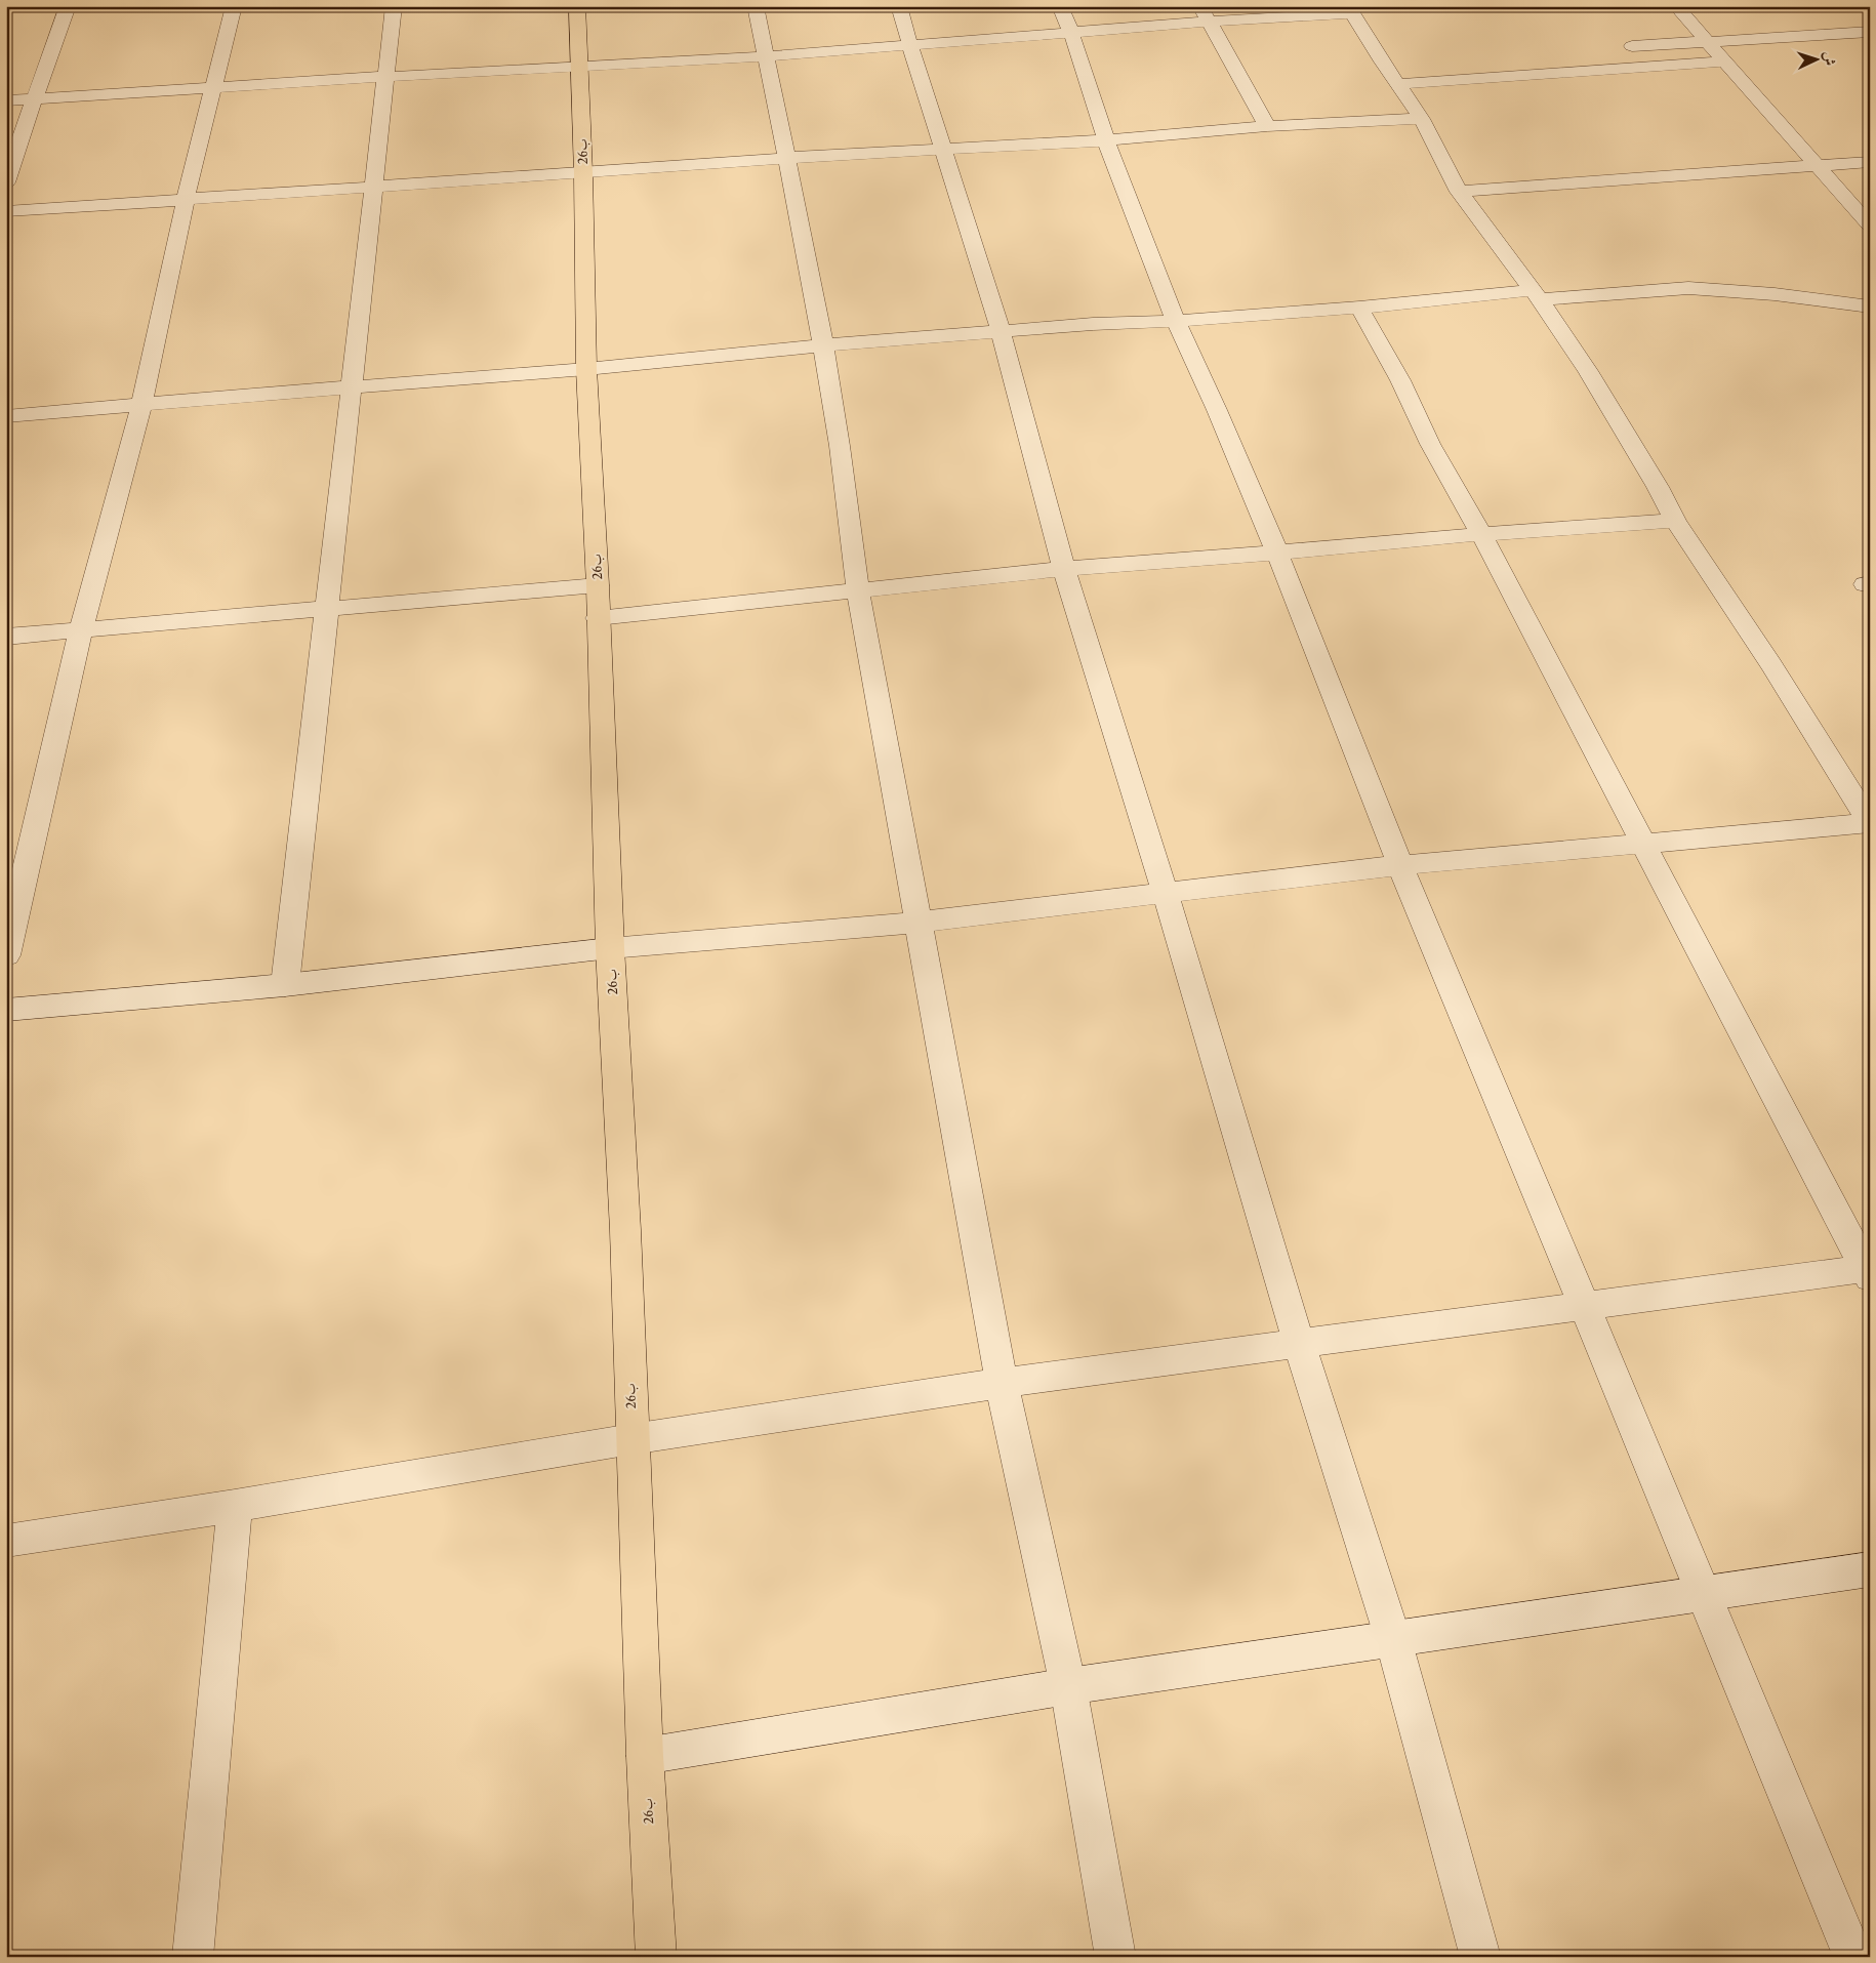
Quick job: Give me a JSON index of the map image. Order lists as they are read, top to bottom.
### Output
{
  "streets": {
    "highway": ["26ب"]
  },
  "north": "right"
}
